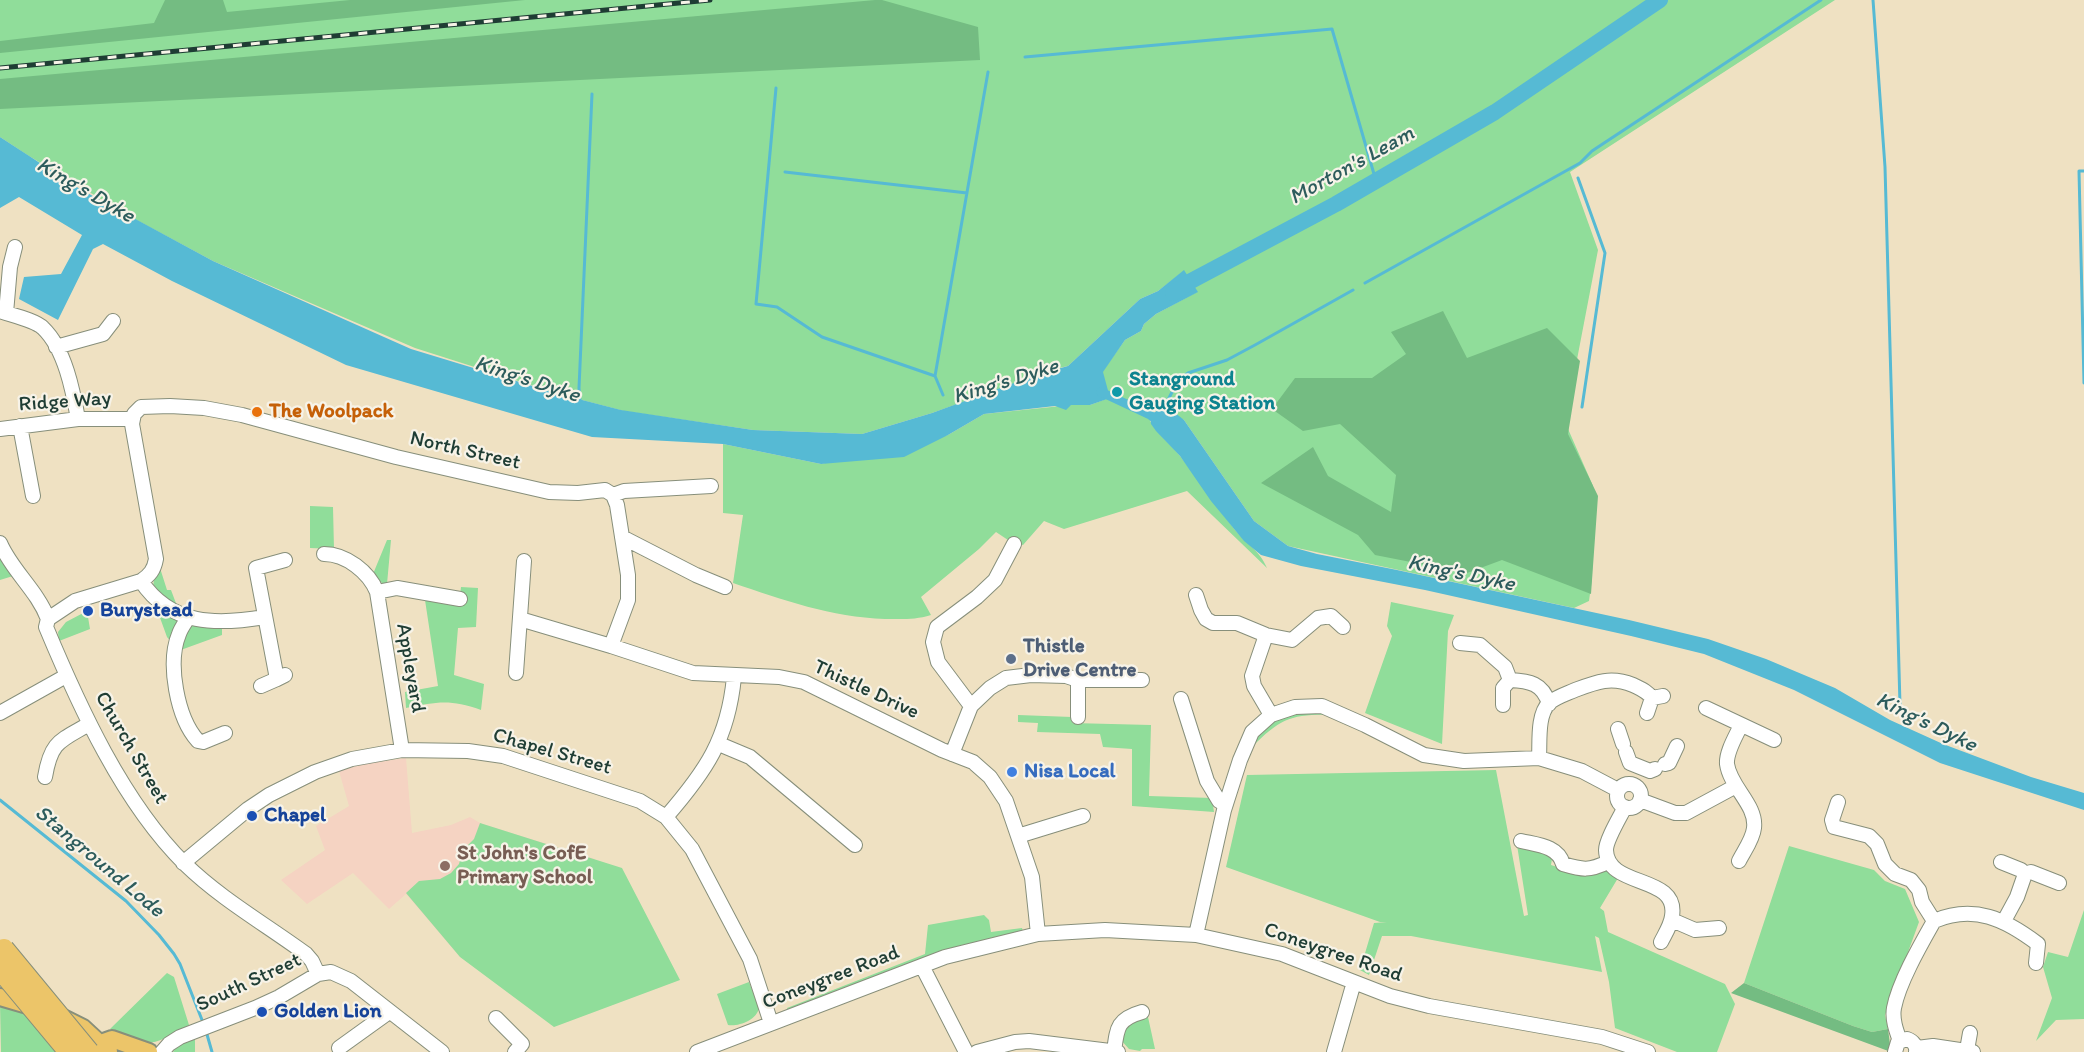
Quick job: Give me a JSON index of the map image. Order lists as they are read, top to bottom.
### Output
{
  "streets": {
    "street": [
      "Ridge Way",
      "North Street",
      "Appleyard",
      "Thistle Drive",
      "Church Street",
      "Chapel Street",
      "Coneygree Road",
      "South Street"
    ]
  },
  "crossings": [
    ["Ridge Way", "North Street"],
    ["Appleyard", "Chapel Street"],
    ["Thistle Drive", "Coneygree Road"],
    ["Church Street", "Chapel Street"],
    ["Church Street", "South Street"],
    ["Chapel Street", "Coneygree Road"]
  ],
  "water": ["Morton's Leam", "King's Dyke", "Stanground Lode"],
  "places": [
    "Stanground Gauging Station",
    "The Woolpack",
    "Burystead",
    "Thistle Drive Centre",
    "Nisa Local",
    "Chapel",
    "St John's CofE Primary School",
    "Golden Lion"
  ]
}
